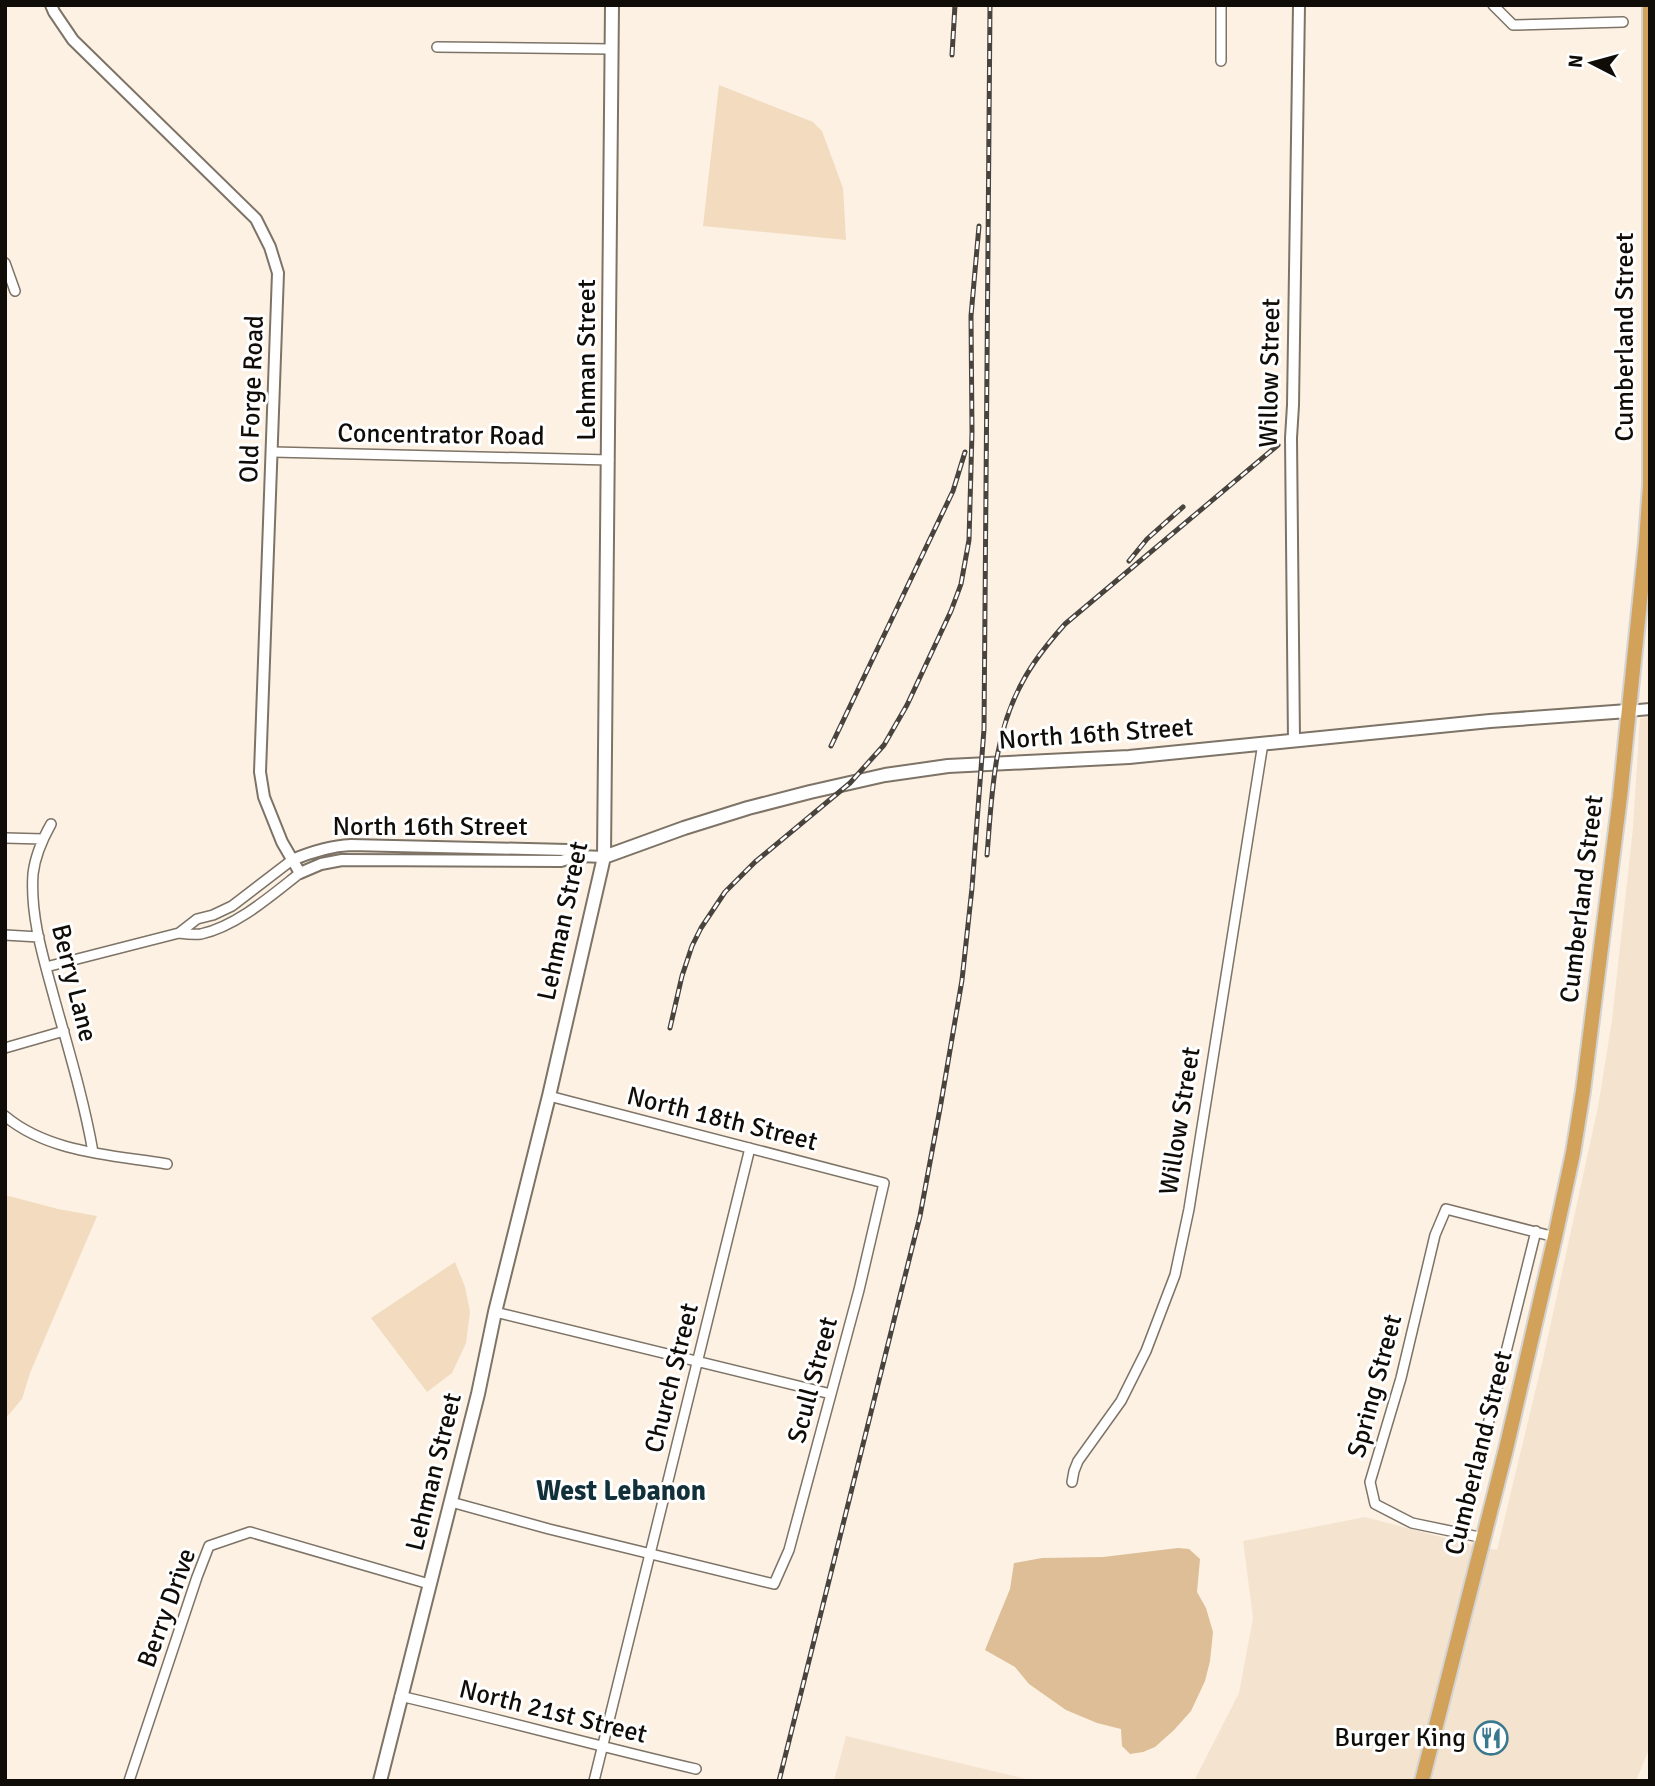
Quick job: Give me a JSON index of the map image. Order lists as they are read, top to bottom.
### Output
{
  "streets": {
    "highway": ["Cumberland Street"],
    "main road": ["Lehman Street", "North 16th Street"],
    "street": [
      "Willow Street",
      "Old Forge Road",
      "Concentrator Road",
      "Berry Lane",
      "North 18th Street",
      "Church Street",
      "Scull Street",
      "Spring Street",
      "Berry Drive",
      "North 21st Street"
    ]
  },
  "crossings": [
    ["Cumberland Street", "North 16th Street"],
    ["Cumberland Street", "Spring Street"],
    ["Lehman Street", "Concentrator Road"],
    ["Lehman Street", "North 16th Street"],
    ["Lehman Street", "North 18th Street"],
    ["Lehman Street", "Berry Drive"],
    ["Lehman Street", "North 21st Street"],
    ["Willow Street", "North 16th Street"],
    ["Old Forge Road", "Concentrator Road"],
    ["Old Forge Road", "North 16th Street"],
    ["North 16th Street", "Berry Lane"],
    ["North 18th Street", "Church Street"],
    ["North 18th Street", "Scull Street"],
    ["Church Street", "Scull Street"],
    ["Church Street", "North 21st Street"]
  ],
  "districts": ["West Lebanon"],
  "places": {
    "restaurant": ["Burger King"]
  },
  "north": "left"
}
